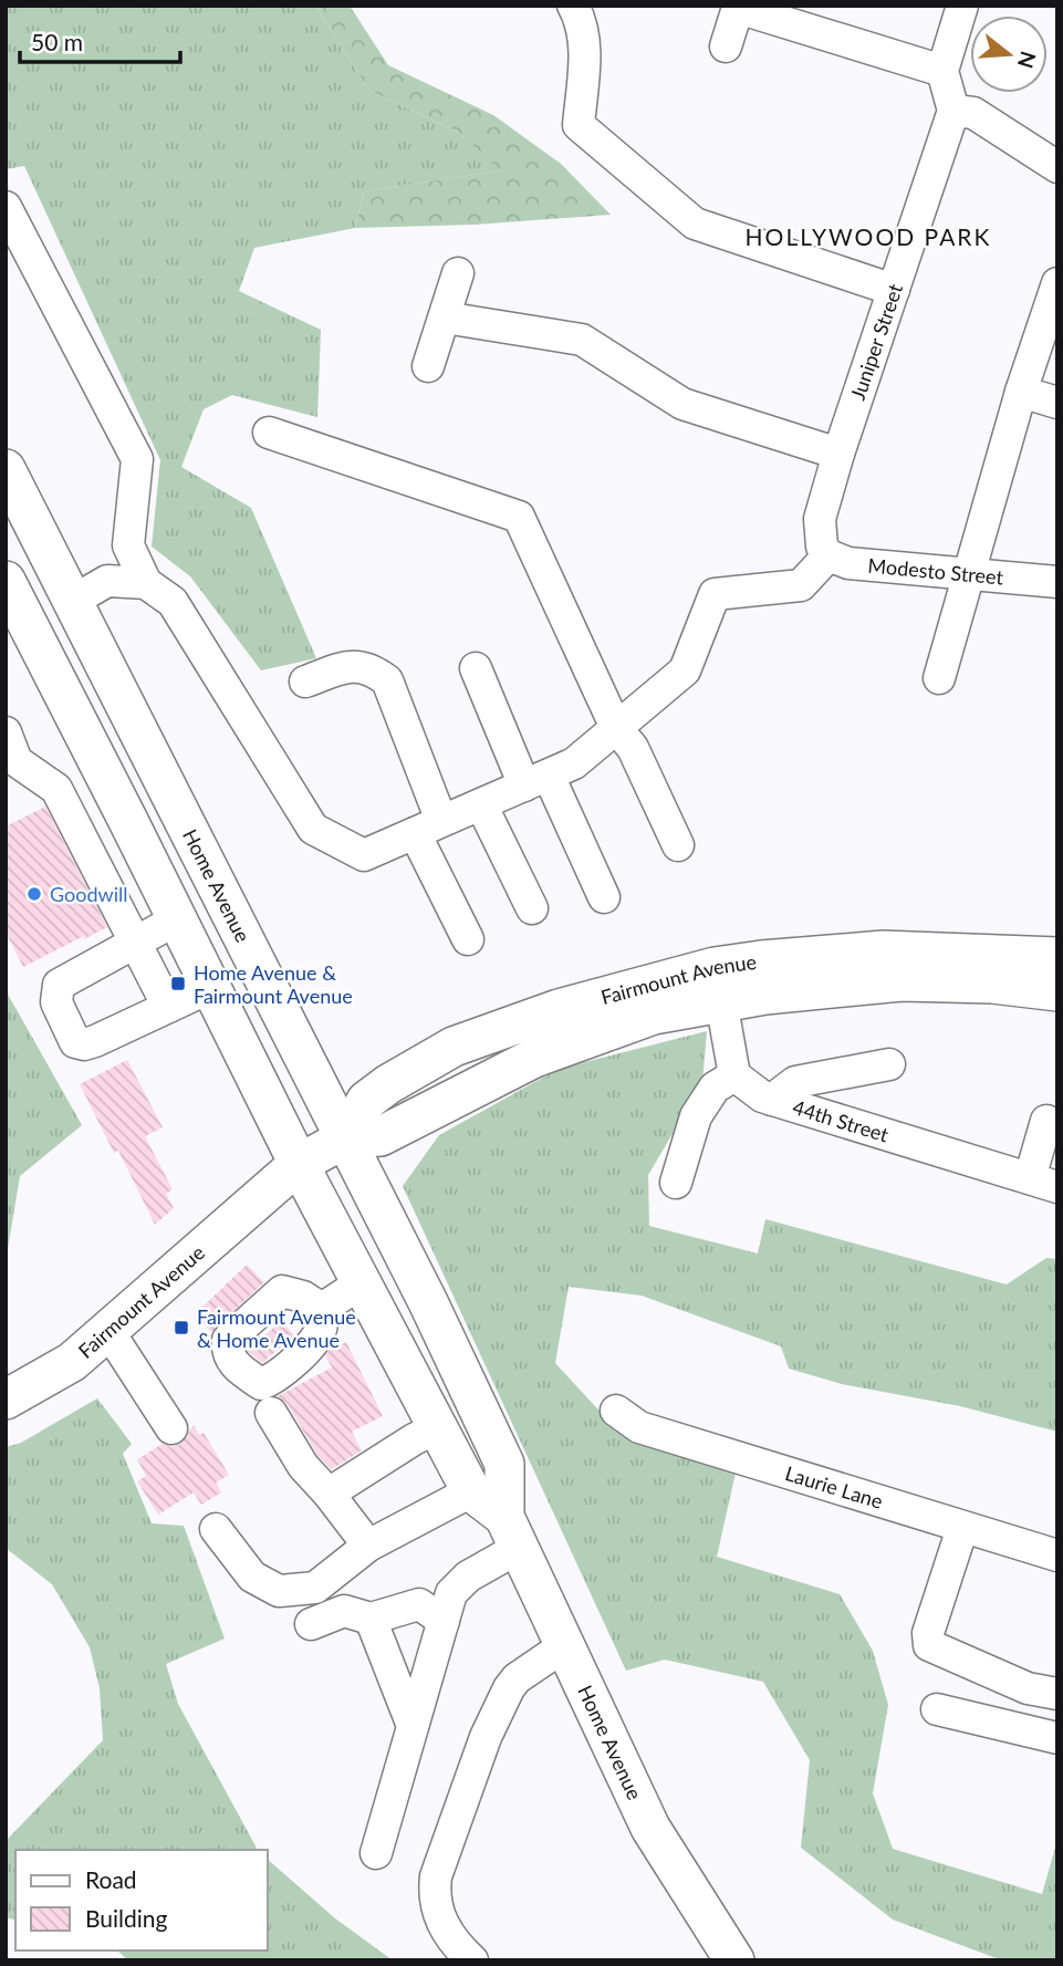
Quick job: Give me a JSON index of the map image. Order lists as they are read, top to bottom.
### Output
{
  "streets": {
    "main road": ["Home Avenue", "Fairmount Avenue"],
    "street": [
      "Juniper Street",
      "Modesto Street",
      "44th Street",
      "Laurie Lane"
    ]
  },
  "crossings": [
    ["Juniper Street", "Modesto Street"],
    ["Home Avenue", "Fairmount Avenue"]
  ],
  "districts": ["HOLLYWOOD PARK"],
  "places": {
    "other": ["Goodwill"],
    "transit": ["Home Avenue & Fairmount Avenue", "Fairmount Avenue & Home Avenue"]
  },
  "legend": ["Road", "Building"],
  "scale_bar": "50 m",
  "north": "right"
}
